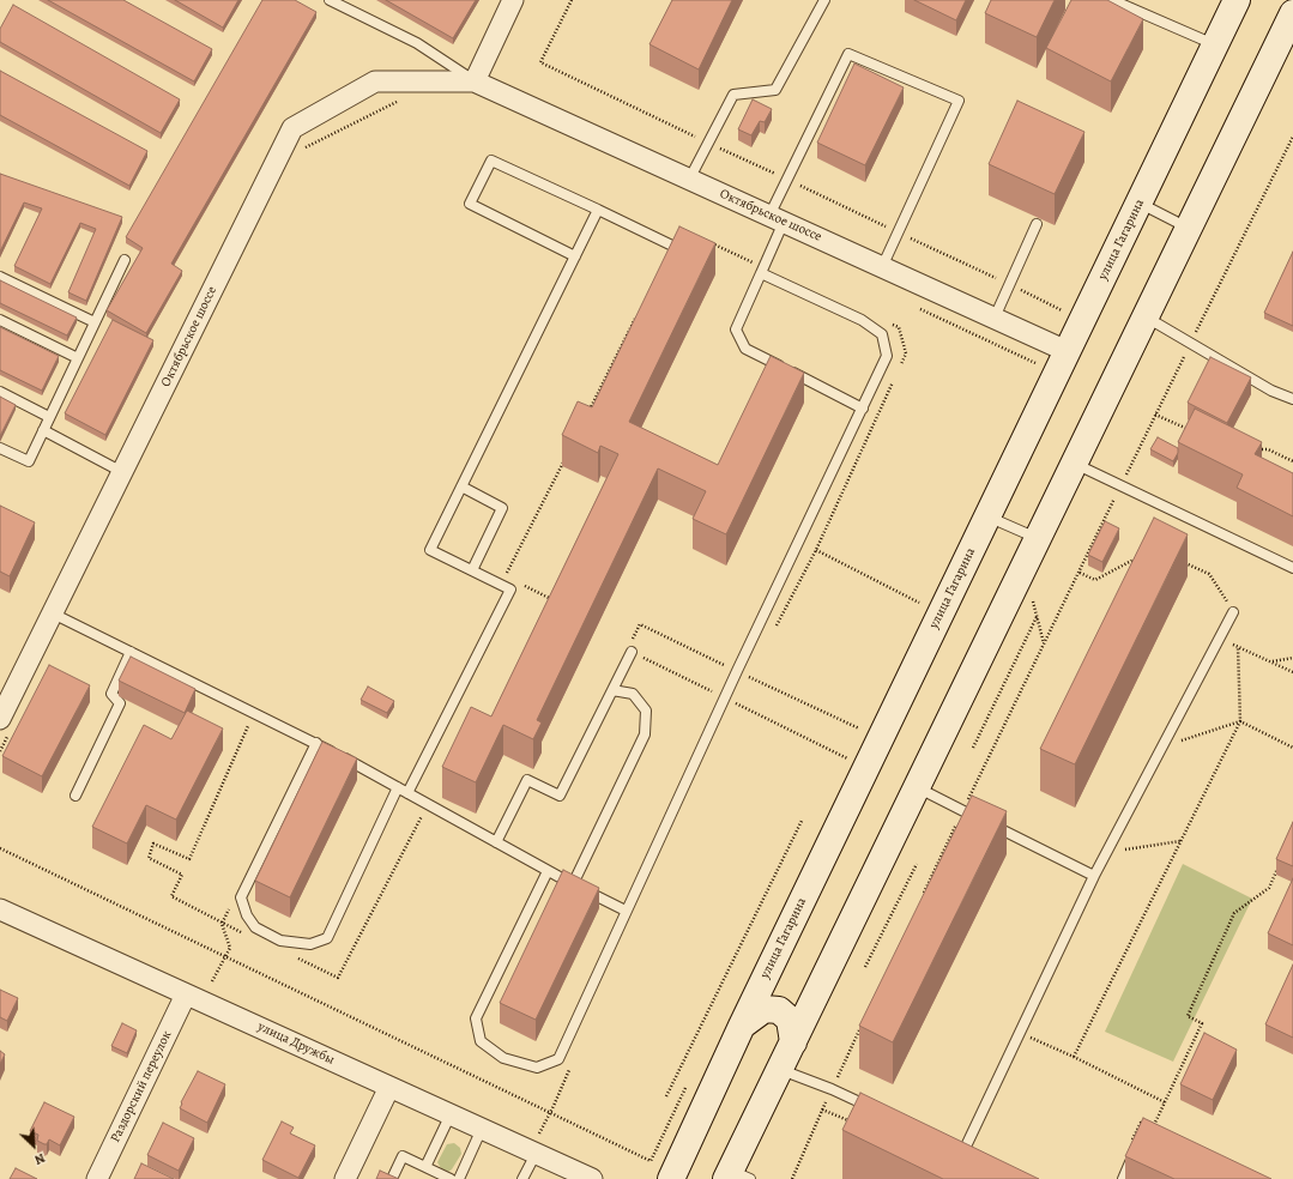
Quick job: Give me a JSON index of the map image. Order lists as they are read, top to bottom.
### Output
{
  "streets": {
    "street": [
      "Октябрьское шоссе",
      "улица Гагарина",
      "улица Дружбы",
      "Раздорский переулок"
    ]
  },
  "crossings": [
    ["Октябрьское шоссе", "улица Гагарина"],
    ["улица Дружбы", "Раздорский переулок"]
  ],
  "north": "bottom right"
}
